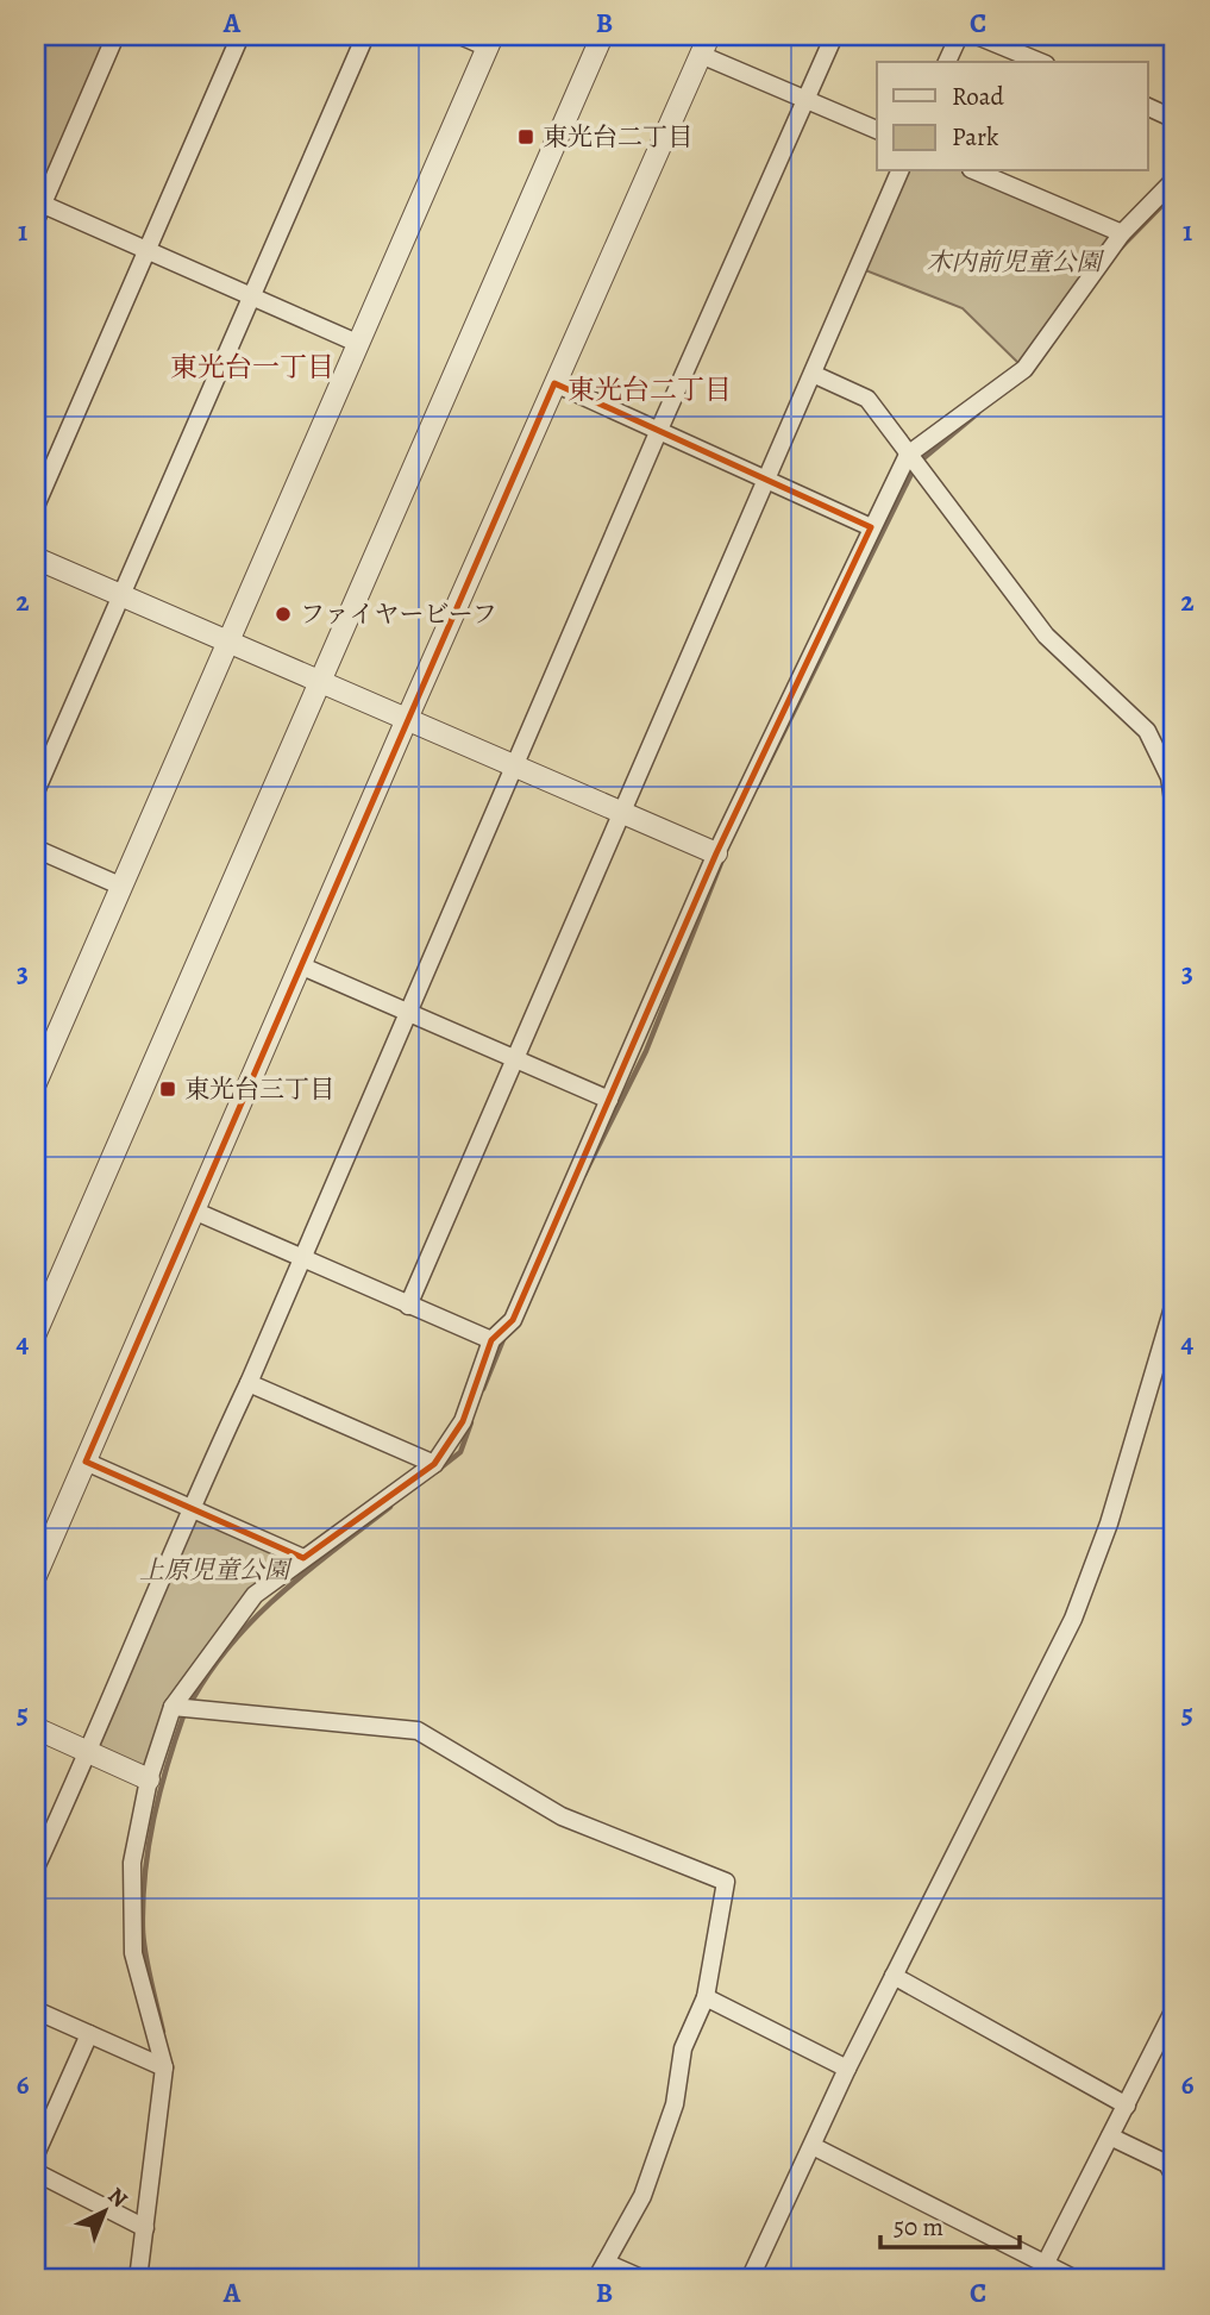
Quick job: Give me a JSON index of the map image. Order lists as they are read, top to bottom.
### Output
{
  "districts": ["東光台一丁目", "東光台二丁目"],
  "parks": ["木内前児童公園", "上原児童公園"],
  "places": {
    "transit": ["東光台二丁目", "東光台三丁目"],
    "other": ["ファイヤービーフ"]
  },
  "legend": ["Road", "Park"],
  "scale_bar": "50 m",
  "north": "top right",
  "grid": {
    "columns": ["A", "B", "C"],
    "rows": [
      "1",
      "2",
      "3",
      "4",
      "5",
      "6"
    ]
  }
}
